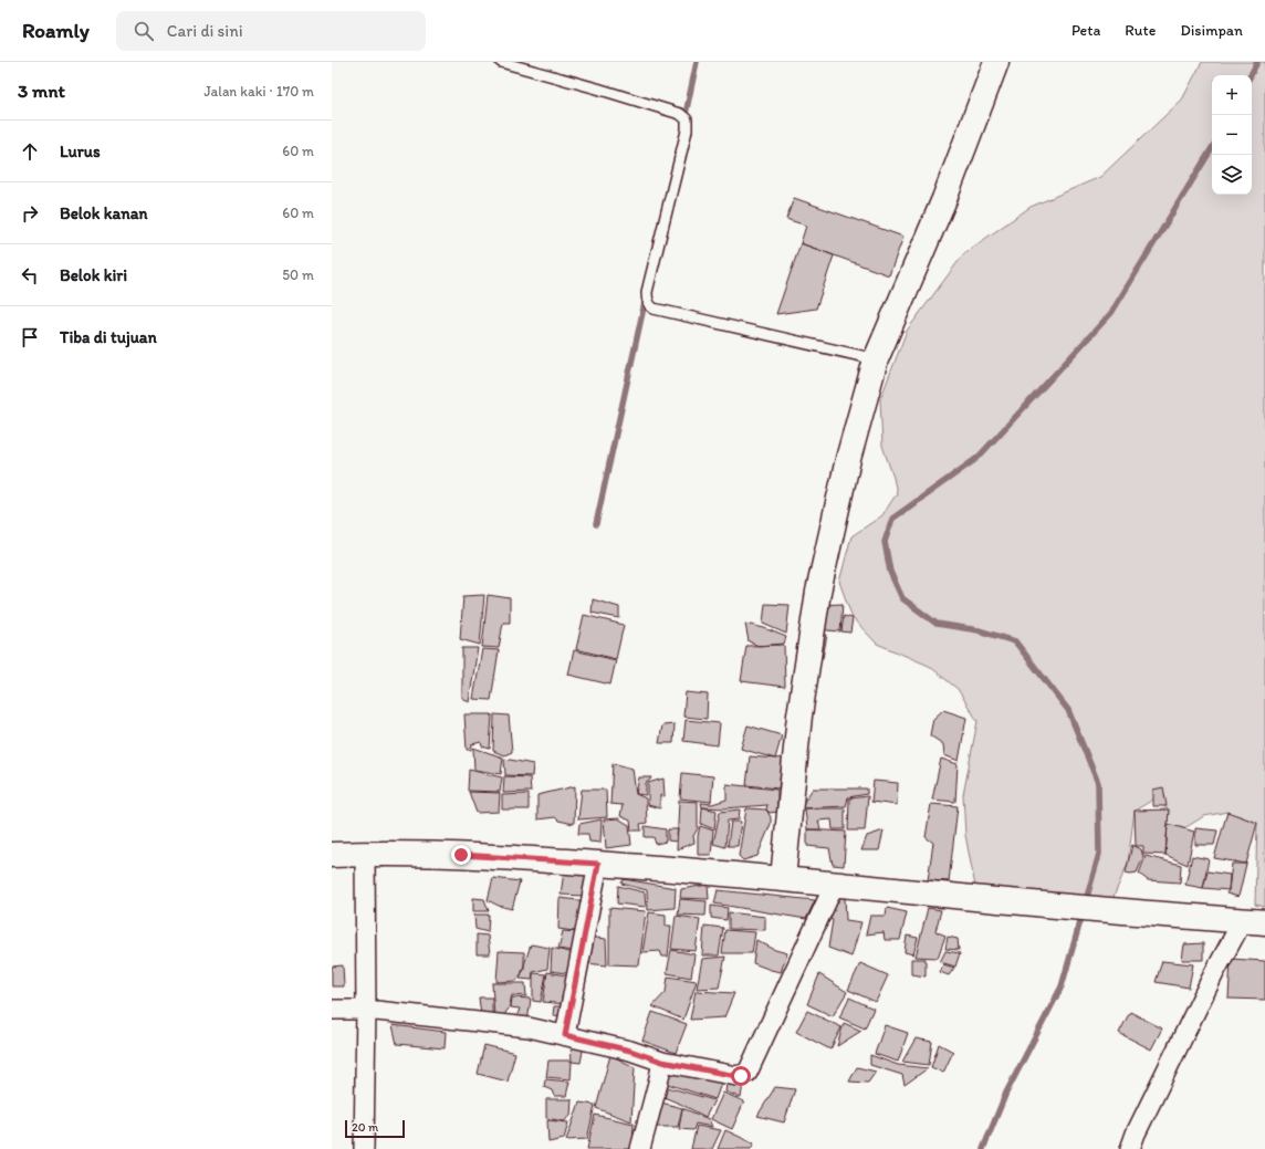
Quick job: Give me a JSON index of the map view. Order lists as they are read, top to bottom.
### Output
{
  "scale_bar": "20 m",
  "page": {
    "header": "Roamly",
    "search": "Cari di sini",
    "nav": ["Peta", "Rute", "Disimpan"],
    "heading": ["3 mnt", "Jalan kaki · 170 m"],
    "map_buttons": ["+", "−"],
    "list": [
      ["Lurus", "60 m"],
      ["Belok kanan", "60 m"],
      ["Belok kiri", "50 m"],
      "Tiba di tujuan"
    ],
    "scale": "20 m"
  }
}
